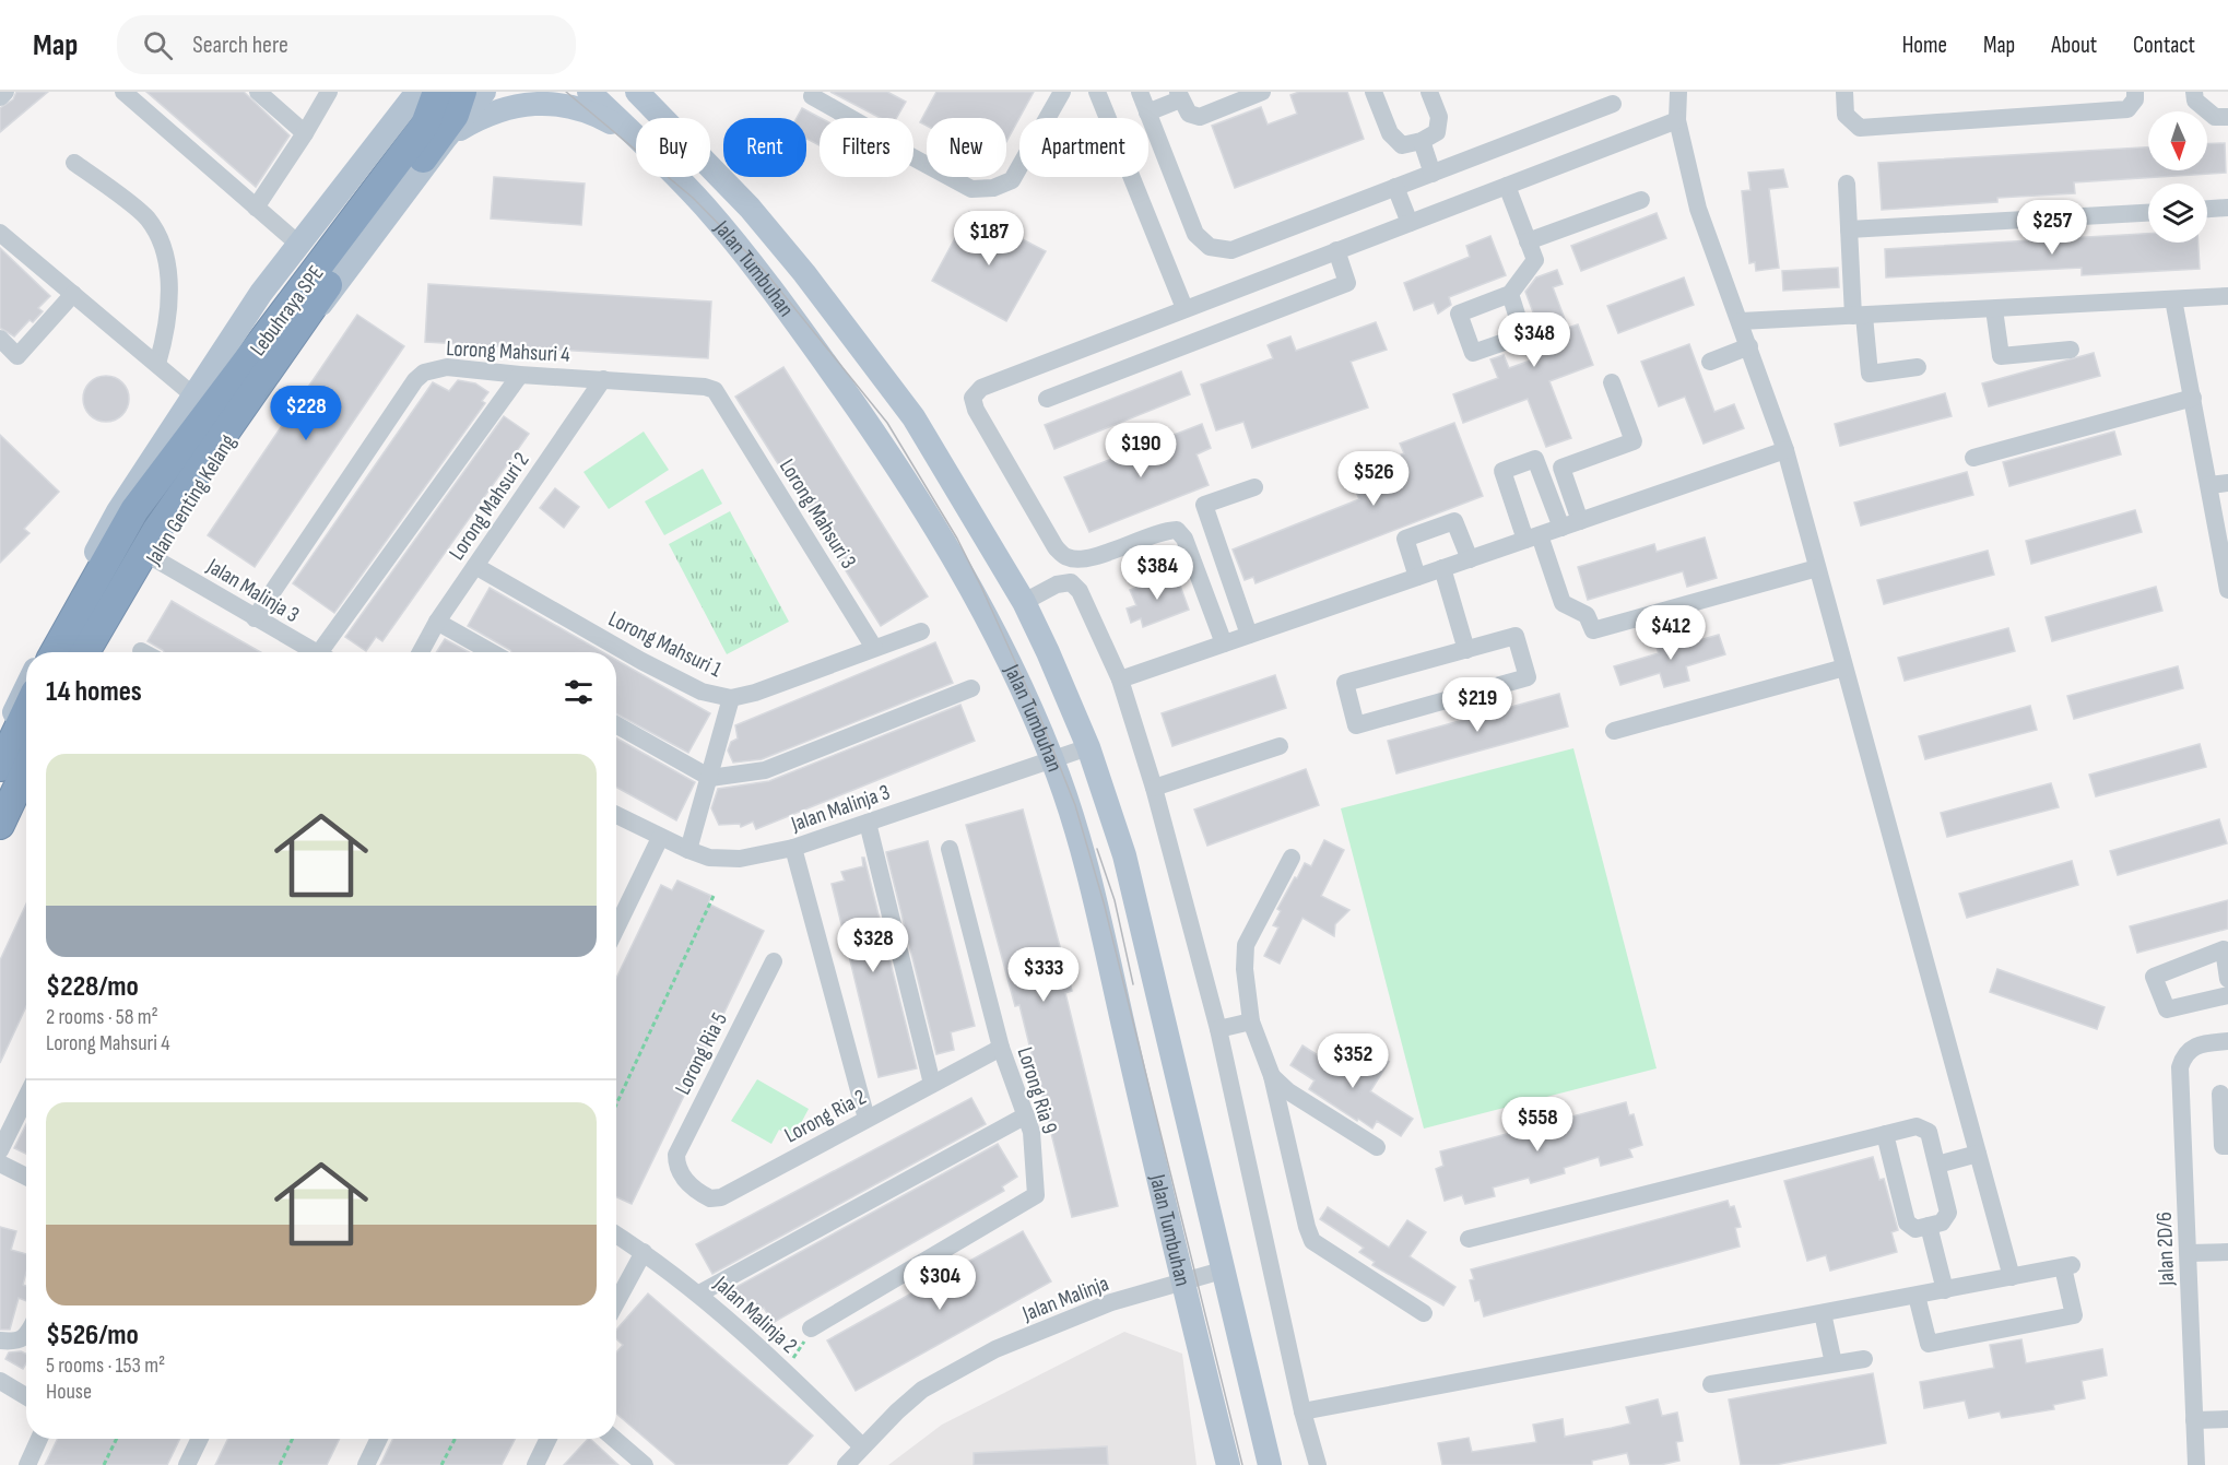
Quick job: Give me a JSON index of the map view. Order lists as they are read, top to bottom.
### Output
{
  "streets": {
    "highway": ["Lebuhraya SPE"],
    "main road": ["Jalan Tumbuhan", "Jalan Genting Kelang"],
    "street": [
      "Lorong Mahsuri 4",
      "Lorong Mahsuri 2",
      "Lorong Mahsuri 3",
      "Jalan Malinja 3",
      "Lorong Mahsuri 1",
      "Lorong Ria 5",
      "Lorong Ria 9",
      "Lorong Ria 2",
      "Jalan 2D/6",
      "Jalan Malinja",
      "Jalan Malinja 2"
    ]
  },
  "crossings": [
    ["Jalan Tumbuhan", "Jalan Malinja 3"],
    ["Jalan Tumbuhan", "Jalan Malinja"],
    ["Lorong Mahsuri 4", "Lorong Mahsuri 2"],
    ["Lorong Mahsuri 4", "Lorong Mahsuri 3"],
    ["Lorong Mahsuri 4", "Jalan Malinja 3"],
    ["Jalan Genting Kelang", "Jalan Malinja 3"],
    ["Lorong Mahsuri 2", "Lorong Mahsuri 1"],
    ["Lorong Mahsuri 3", "Lorong Mahsuri 1"],
    ["Lorong Ria 5", "Lorong Ria 2"],
    ["Lorong Ria 9", "Lorong Ria 2"],
    ["Jalan Malinja", "Jalan Malinja 2"]
  ],
  "north": "bottom",
  "page": {
    "header": "Map",
    "search": "Search here",
    "nav": [
      "Home",
      "Map",
      "About",
      "Contact"
    ],
    "chip": [
      "Buy",
      "Rent",
      "Filters",
      "New",
      "Apartment"
    ],
    "price": [
      "$257",
      "$187",
      "$348",
      "$228",
      "$190",
      "$526",
      "$384",
      "$412",
      "$219",
      "$328",
      "$333",
      "$352",
      "$558",
      "$304"
    ],
    "heading": "14 homes",
    "list": [
      {
        "name": "$228/mo",
        "note": "2 rooms · 58 m² · Lorong Mahsuri 4"
      },
      {
        "name": "$526/mo",
        "note": "5 rooms · 153 m² · House"
      }
    ]
  }
}
